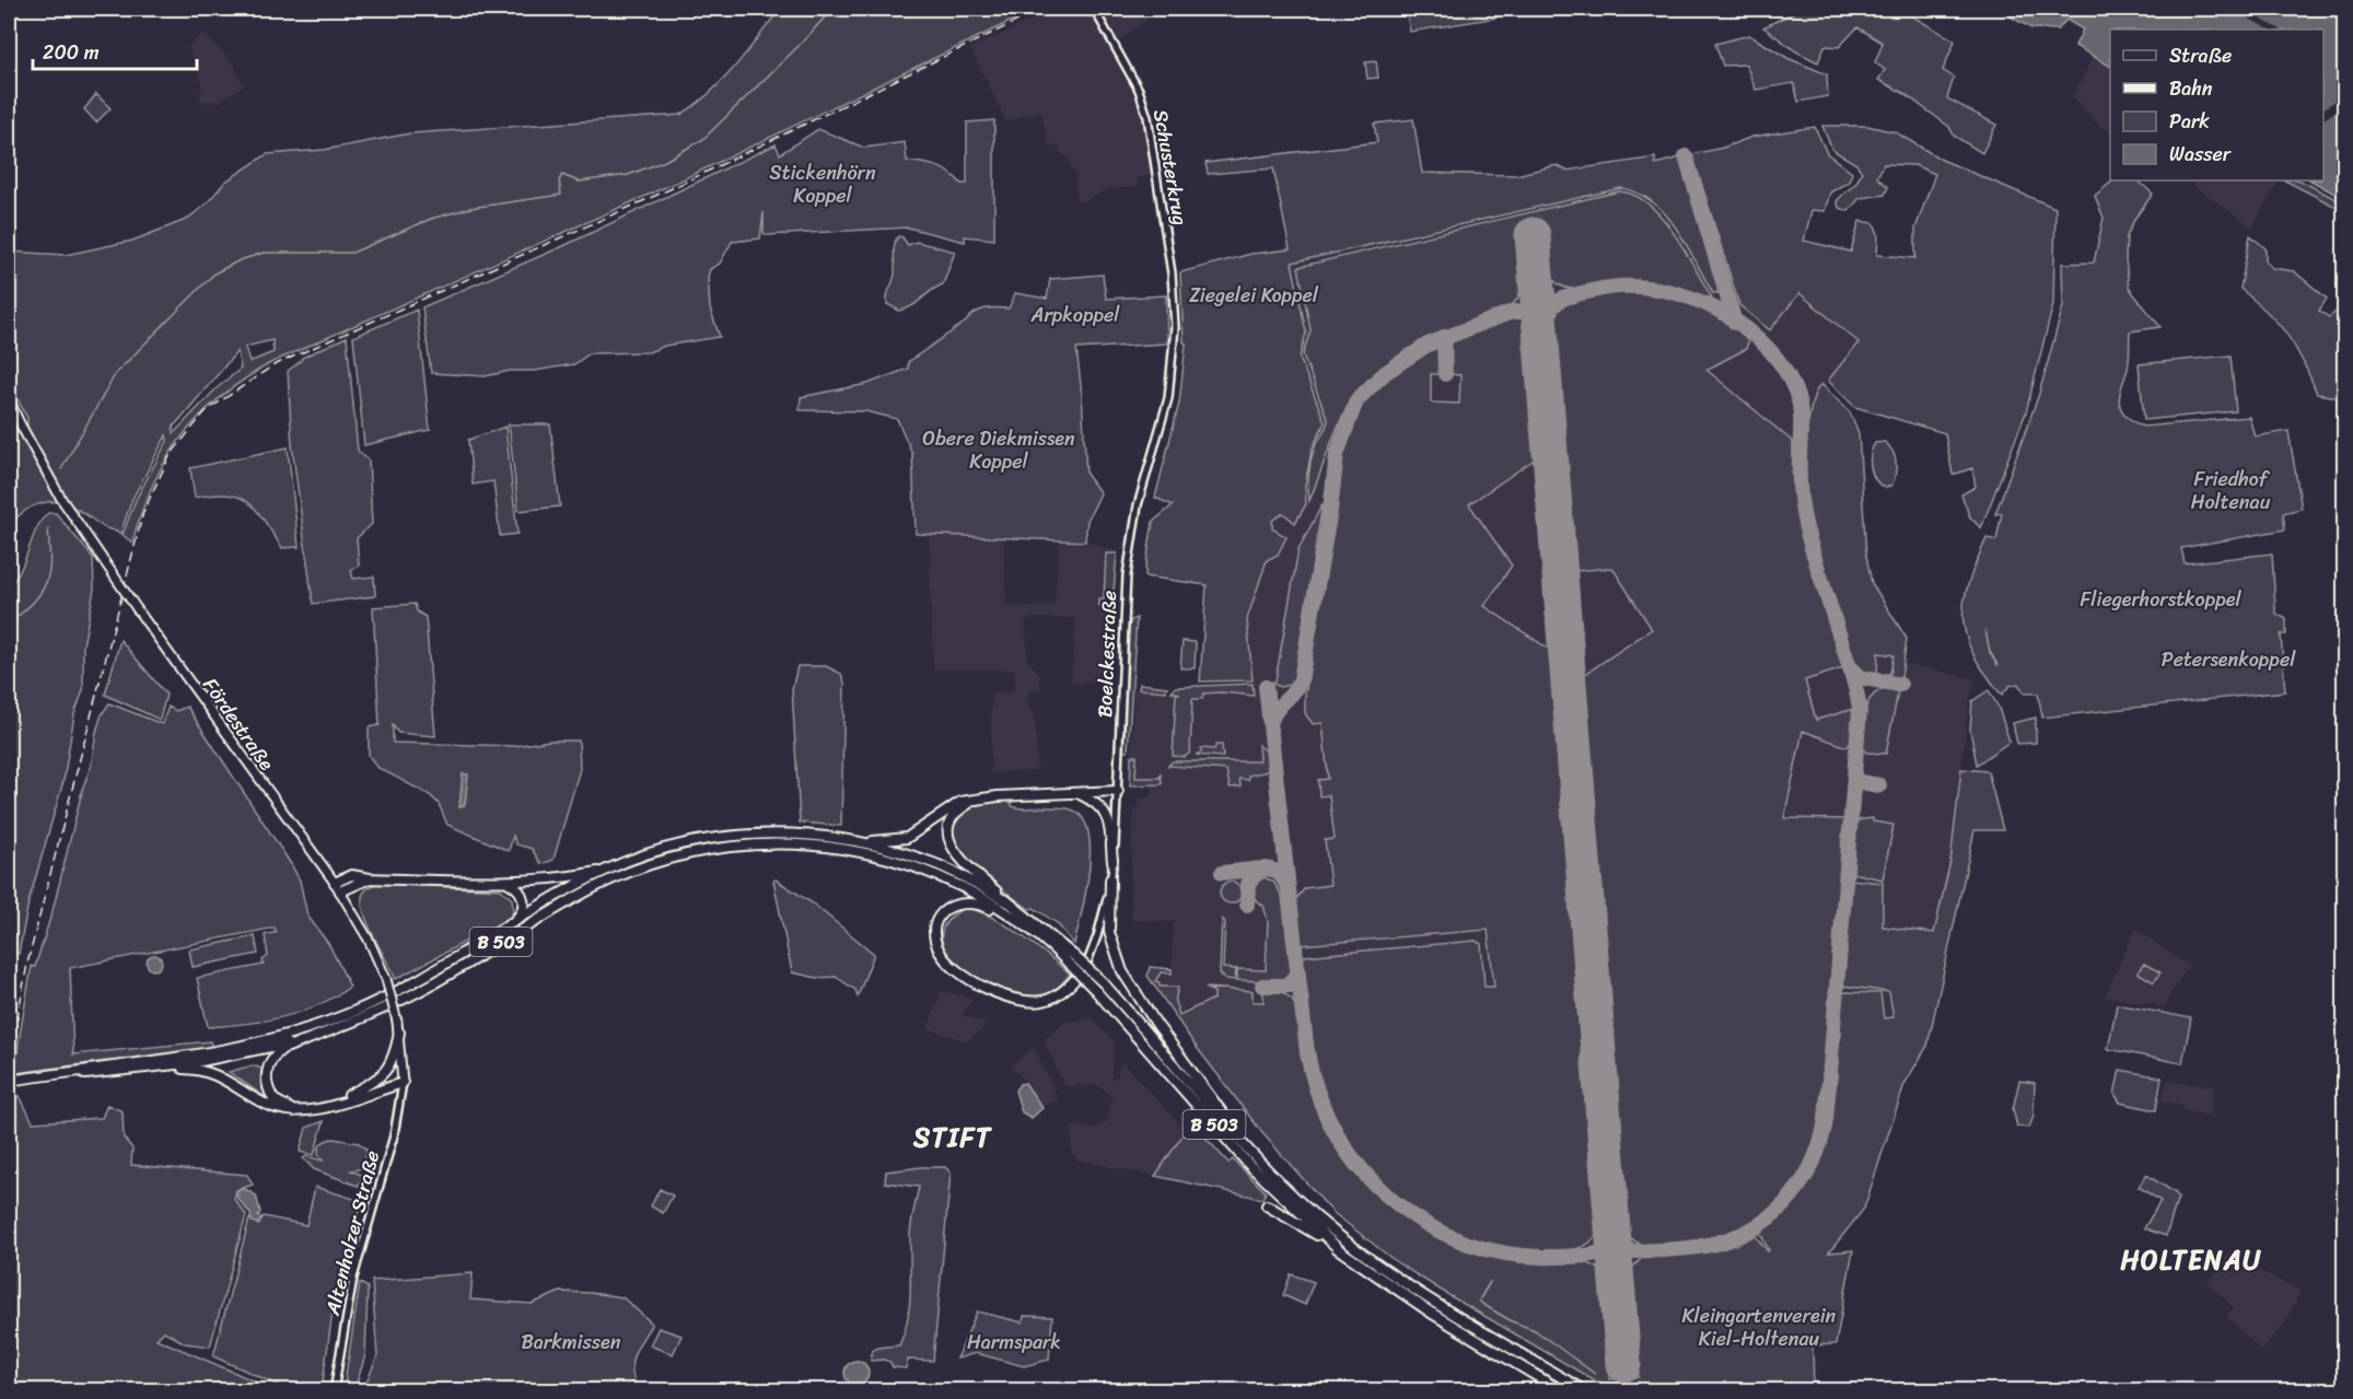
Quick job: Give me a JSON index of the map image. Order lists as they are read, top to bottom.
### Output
{
  "streets": {
    "highway": ["B 503"],
    "main road": ["Fördestraße"],
    "street": ["Schusterkrug", "Boelckestraße", "Altenholzer Straße"]
  },
  "crossings": [
    ["Schusterkrug", "Boelckestraße"],
    ["Boelckestraße", "B 503"],
    ["Fördestraße", "Altenholzer Straße"]
  ],
  "districts": ["STIFT", "HOLTENAU"],
  "parks": [
    "Stickenhörn Koppel",
    "Ziegelei Koppel",
    "Arpkoppel",
    "Obere Diekmissen Koppel",
    "Friedhof Holtenau",
    "Fliegerhorstkoppel",
    "Petersenkoppel",
    "Kleingartenverein Kiel-Holtenau",
    "Barkmissen",
    "Harmspark"
  ],
  "legend": [
    "Straße",
    "Bahn",
    "Park",
    "Wasser"
  ],
  "scale_bar": "200 m"
}
